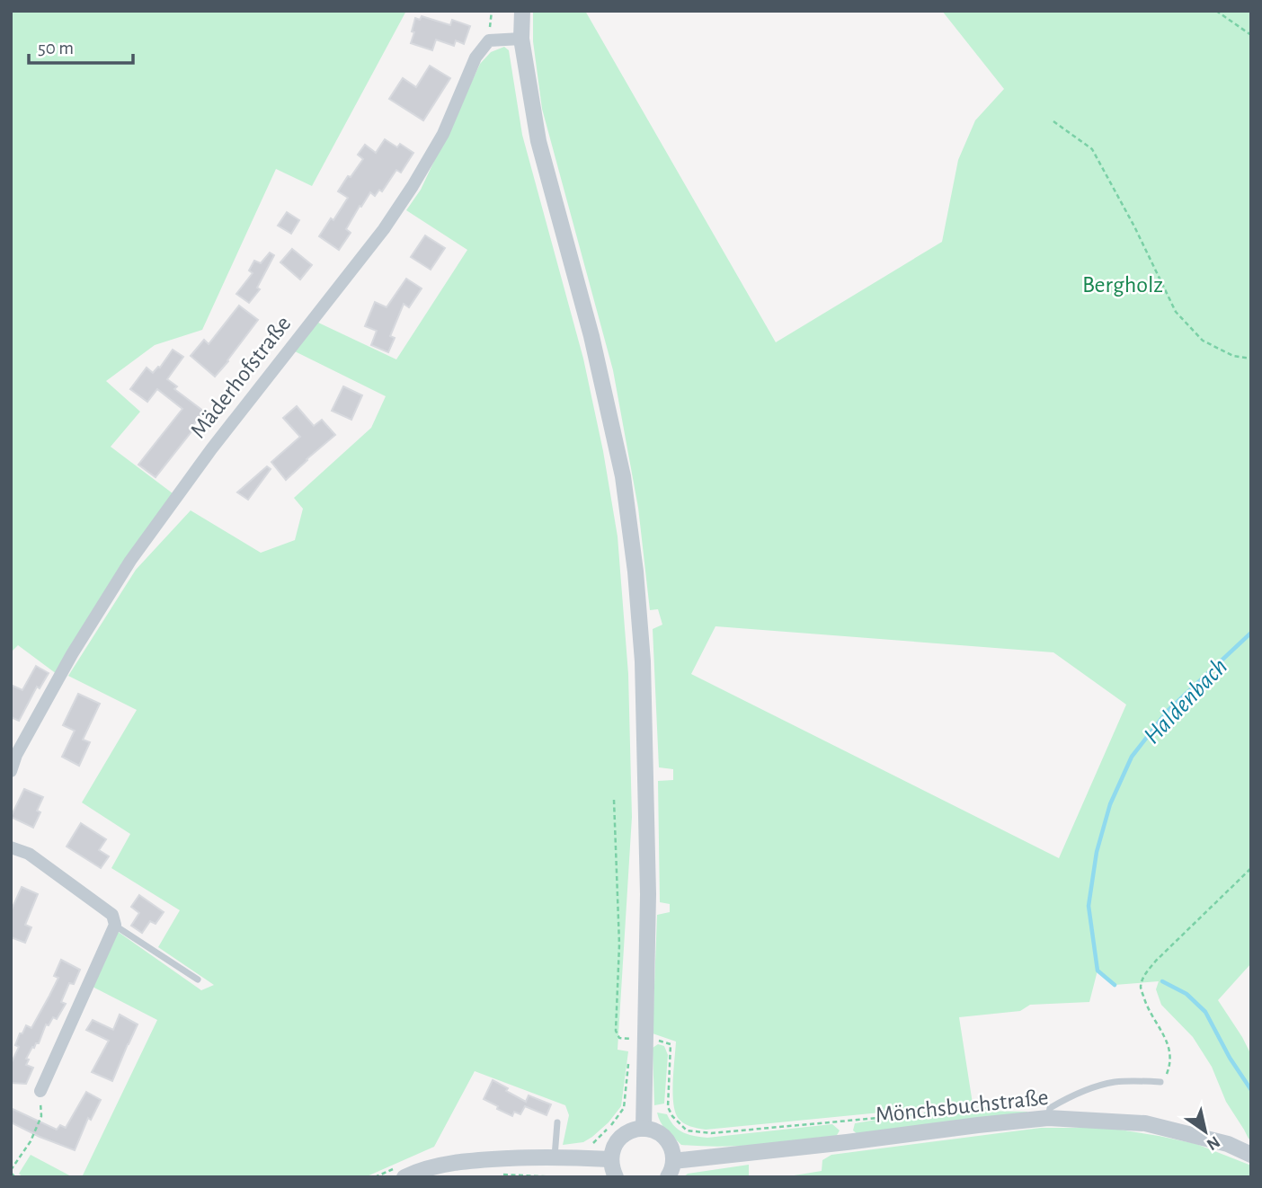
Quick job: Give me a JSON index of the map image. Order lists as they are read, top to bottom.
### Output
{
  "streets": {
    "street": ["Mäderhofstraße", "Mönchsbuchstraße"]
  },
  "water": ["Haldenbach"],
  "parks": ["Bergholz"],
  "scale_bar": "50 m",
  "north": "bottom right"
}
